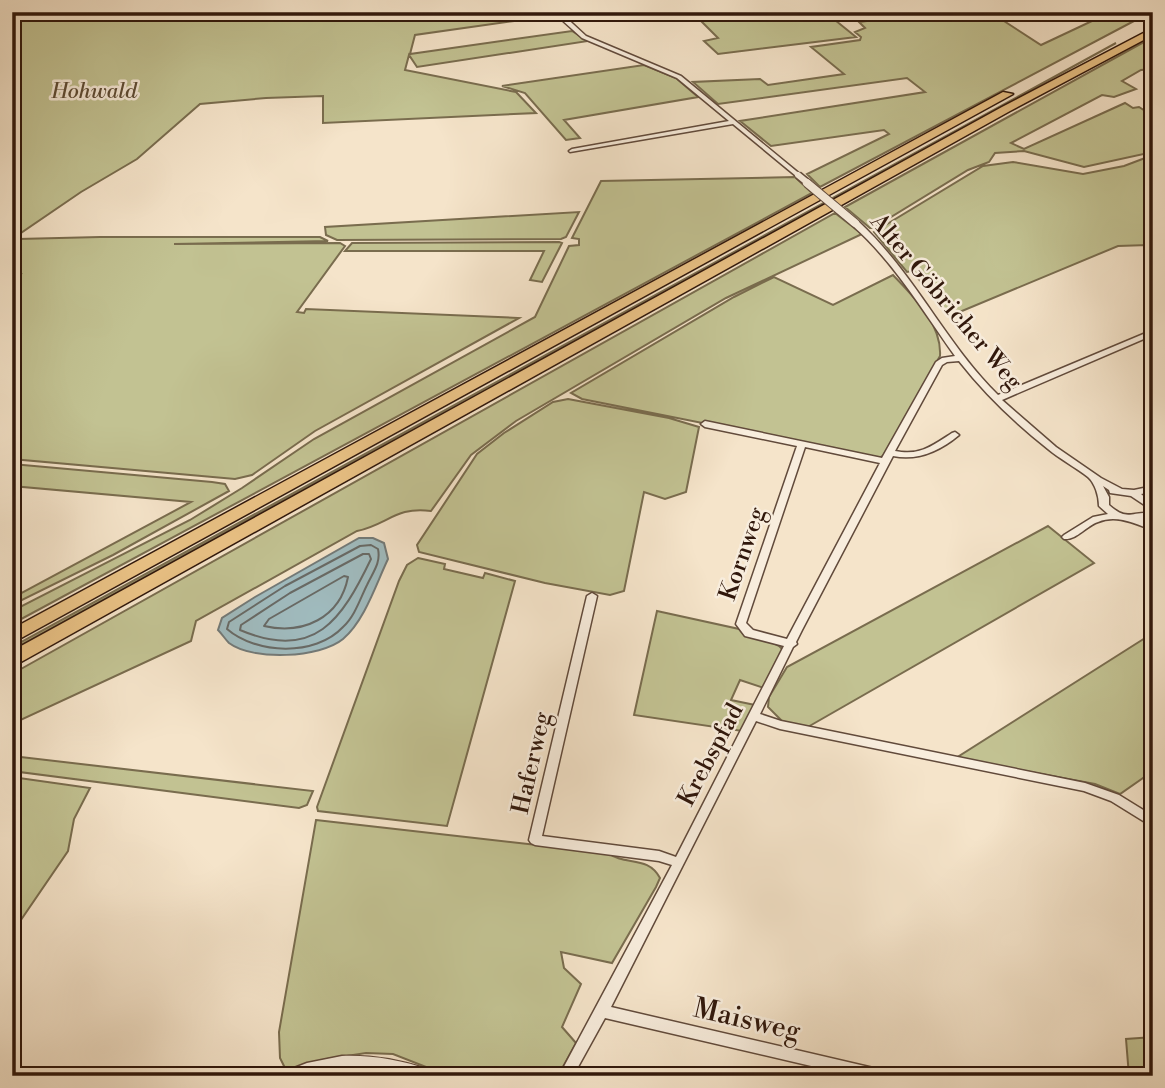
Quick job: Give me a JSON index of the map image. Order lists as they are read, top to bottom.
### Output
{
  "streets": {
    "street": [
      "Alter Göbricher Weg",
      "Kornweg",
      "Krebspfad",
      "Haferweg",
      "Maisweg"
    ]
  },
  "crossings": [
    ["Alter Göbricher Weg", "Krebspfad"],
    ["Kornweg", "Krebspfad"],
    ["Krebspfad", "Haferweg"],
    ["Krebspfad", "Maisweg"]
  ],
  "parks": ["Hohwald"]
}
